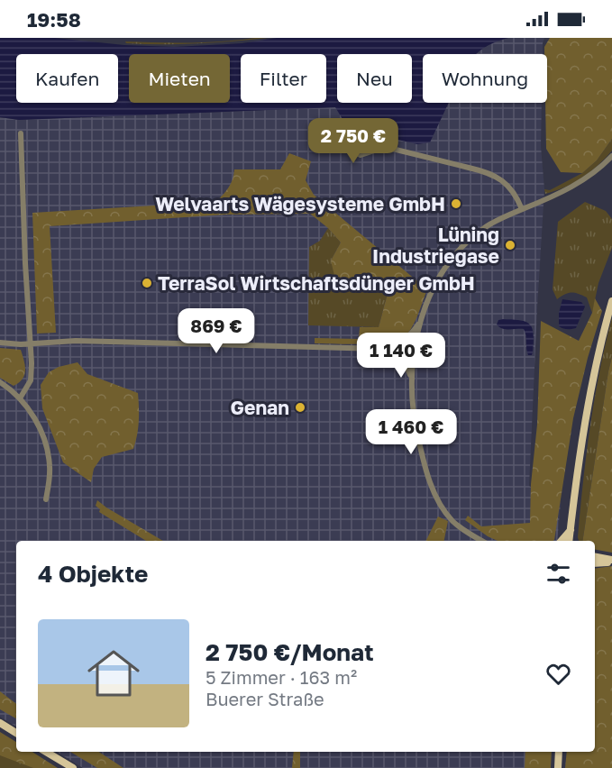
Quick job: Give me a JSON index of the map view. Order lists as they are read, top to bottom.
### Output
{
  "places": [
    "Welvaarts Wägesysteme GmbH",
    "Lüning Industriegase",
    "TerraSol Wirtschaftsdünger GmbH",
    "Genan"
  ],
  "page": {
    "status": "19:58",
    "chip": [
      "Kaufen",
      "Mieten",
      "Filter",
      "Neu",
      "Wohnung"
    ],
    "price": [
      "2 750 €",
      "869 €",
      "1 140 €",
      "1 460 €"
    ],
    "heading": "4 Objekte",
    "list": [
      {
        "name": "2 750 €/Monat",
        "note": "5 Zimmer · 163 m² · Buerer Straße"
      }
    ]
  }
}
